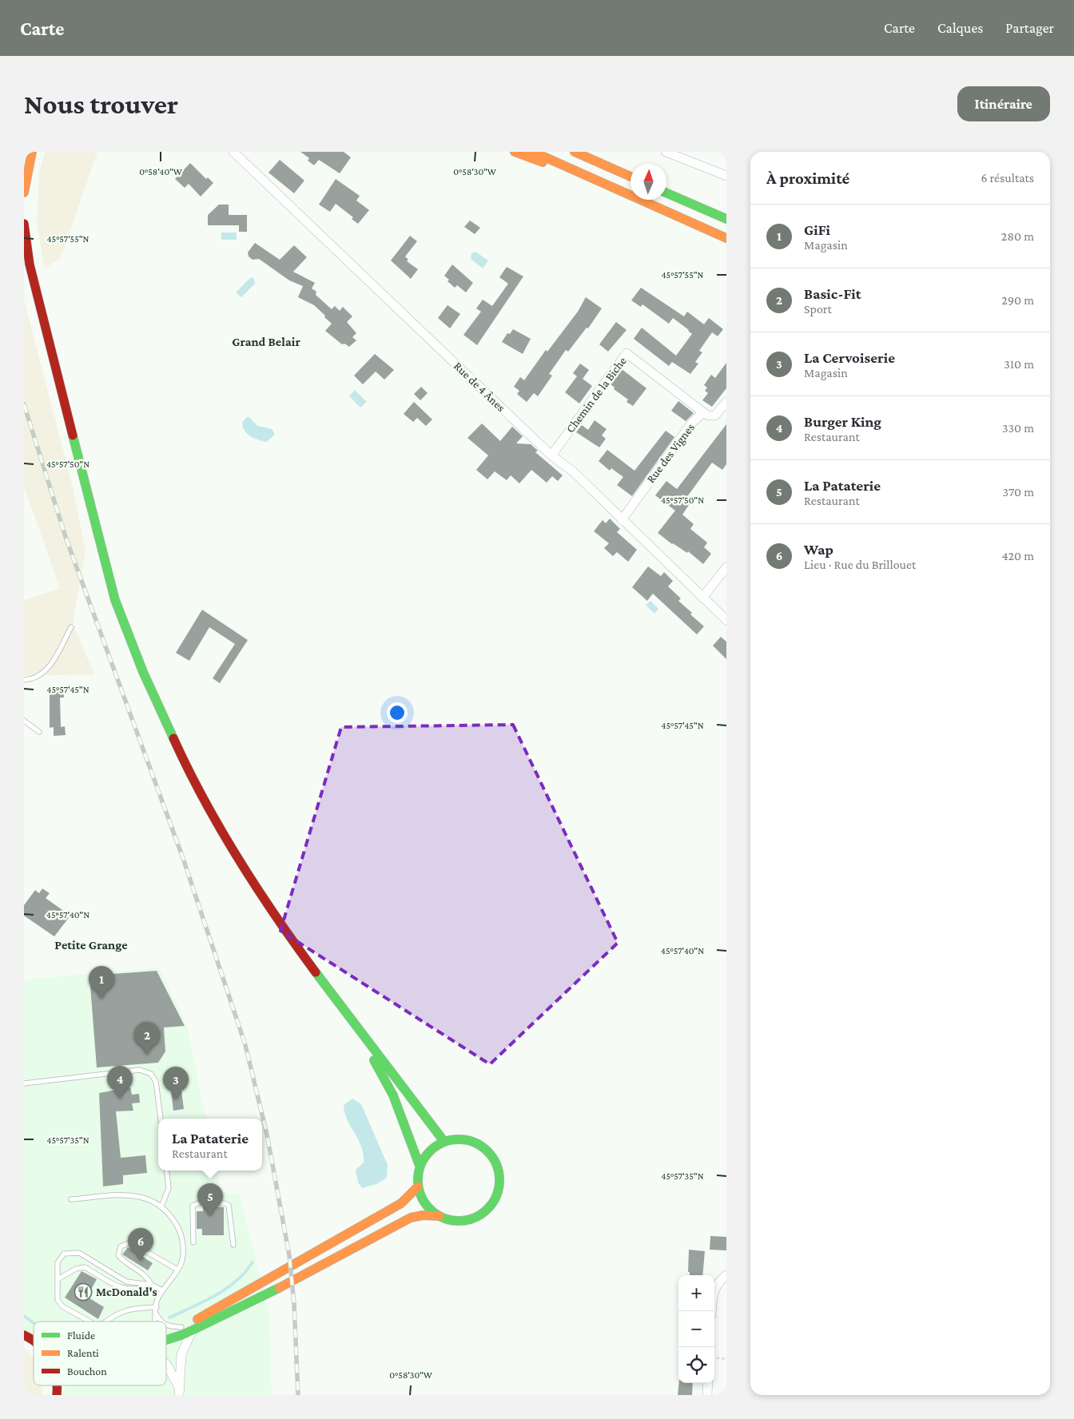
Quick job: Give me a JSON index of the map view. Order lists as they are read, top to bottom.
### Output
{
  "streets": {
    "street": ["Rue de 4 Ânes", "Chemin de la Biche", "Rue des Vignes"]
  },
  "crossings": [
    ["Rue de 4 Ânes", "Chemin de la Biche"],
    ["Rue de 4 Ânes", "Rue des Vignes"],
    ["Chemin de la Biche", "Rue des Vignes"]
  ],
  "districts": ["Grand Belair", "Petite Grange"],
  "places": {
    "restaurant": ["McDonald's"]
  },
  "legend": ["Fluide", "Ralenti", "Bouchon"],
  "north": "top",
  "page": {
    "header": "Carte",
    "nav": ["Carte", "Calques", "Partager"],
    "buttons": "Itinéraire",
    "title": "Nous trouver",
    "heading": ["À proximité", "6 résultats"],
    "list": [
      {
        "mark": "1",
        "name": "GiFi",
        "note": "Magasin",
        "value": "280 m"
      },
      {
        "mark": "2",
        "name": "Basic-Fit",
        "note": "Sport",
        "value": "290 m"
      },
      {
        "mark": "3",
        "name": "La Cervoiserie",
        "note": "Magasin",
        "value": "310 m"
      },
      {
        "mark": "4",
        "name": "Burger King",
        "note": "Restaurant",
        "value": "330 m"
      },
      {
        "mark": "5",
        "name": "La Pataterie",
        "note": "Restaurant",
        "value": "370 m"
      },
      {
        "mark": "6",
        "name": "Wap",
        "note": "Lieu · Rue du Brillouet",
        "value": "420 m"
      }
    ],
    "pins": [
      "1",
      "2",
      "4",
      "3",
      "5",
      "6"
    ],
    "popup": ["La Pataterie", "Restaurant"],
    "map_buttons": ["+", "−"]
  },
  "coordinates": [
    "0°58'40\"W",
    "0°58'30\"W",
    "45°57'55\"N",
    "45°57'50\"N",
    "45°57'45\"N",
    "45°57'40\"N",
    "45°57'35\"N"
  ]
}
